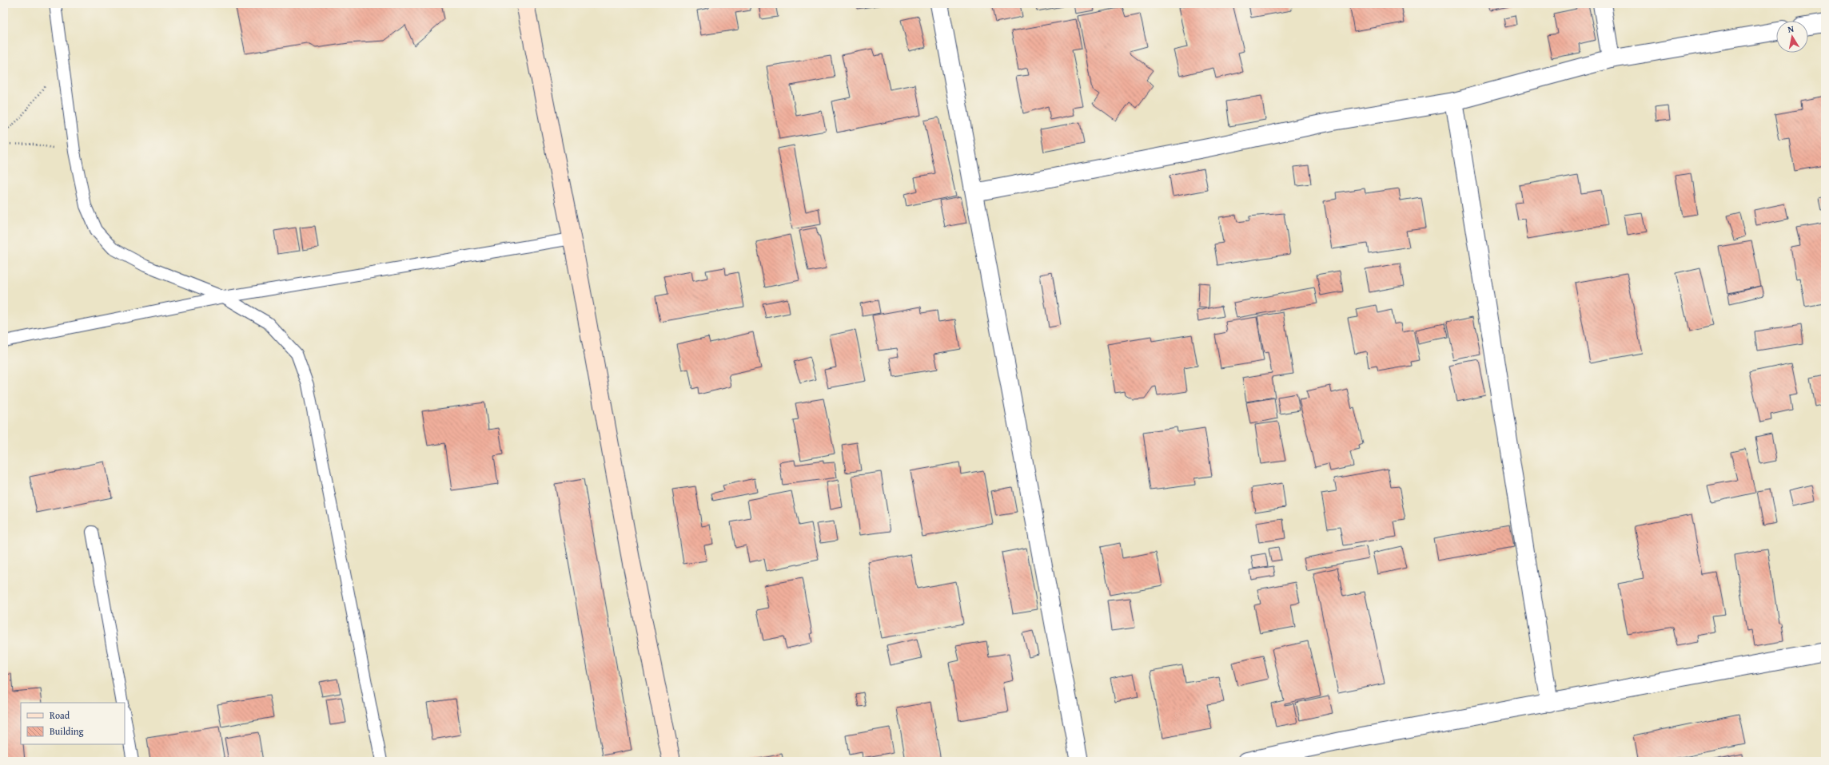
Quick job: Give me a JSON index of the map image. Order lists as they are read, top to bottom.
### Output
{
  "legend": ["Road", "Building"],
  "north": "top"
}
